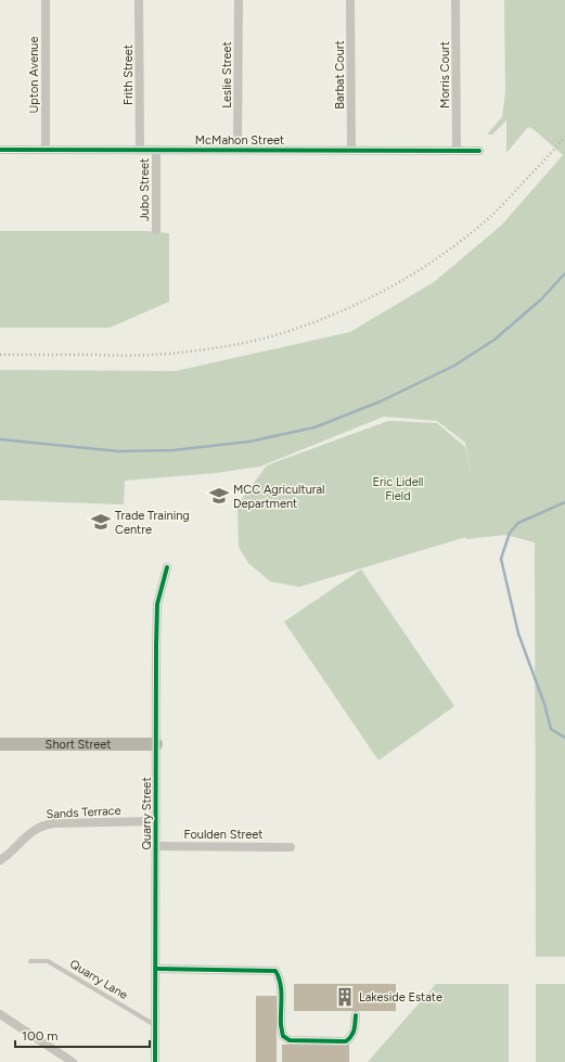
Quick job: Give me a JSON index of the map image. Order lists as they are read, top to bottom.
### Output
{
  "streets": {
    "street": [
      "Upton Avenue",
      "Frith Street",
      "Leslie Street",
      "Barbat Court",
      "Morris Court",
      "McMahon Street",
      "Jubo Street",
      "Short Street",
      "Sands Terrace",
      "Quarry Street",
      "Foulden Street"
    ],
    "lane": ["Quarry Lane"]
  },
  "crossings": [
    ["Upton Avenue", "McMahon Street"],
    ["Frith Street", "McMahon Street"],
    ["Leslie Street", "McMahon Street"],
    ["Barbat Court", "McMahon Street"],
    ["Morris Court", "McMahon Street"],
    ["McMahon Street", "Jubo Street"],
    ["Short Street", "Quarry Street"],
    ["Sands Terrace", "Quarry Street"],
    ["Quarry Street", "Foulden Street"],
    ["Quarry Street", "Quarry Lane"]
  ],
  "parks": ["Eric Lidell Field"],
  "places": {
    "school or university": ["MCC Agricultural Department", "Trade Training Centre"],
    "building": ["Lakeside Estate"]
  },
  "scale_bar": "100 m"
}
